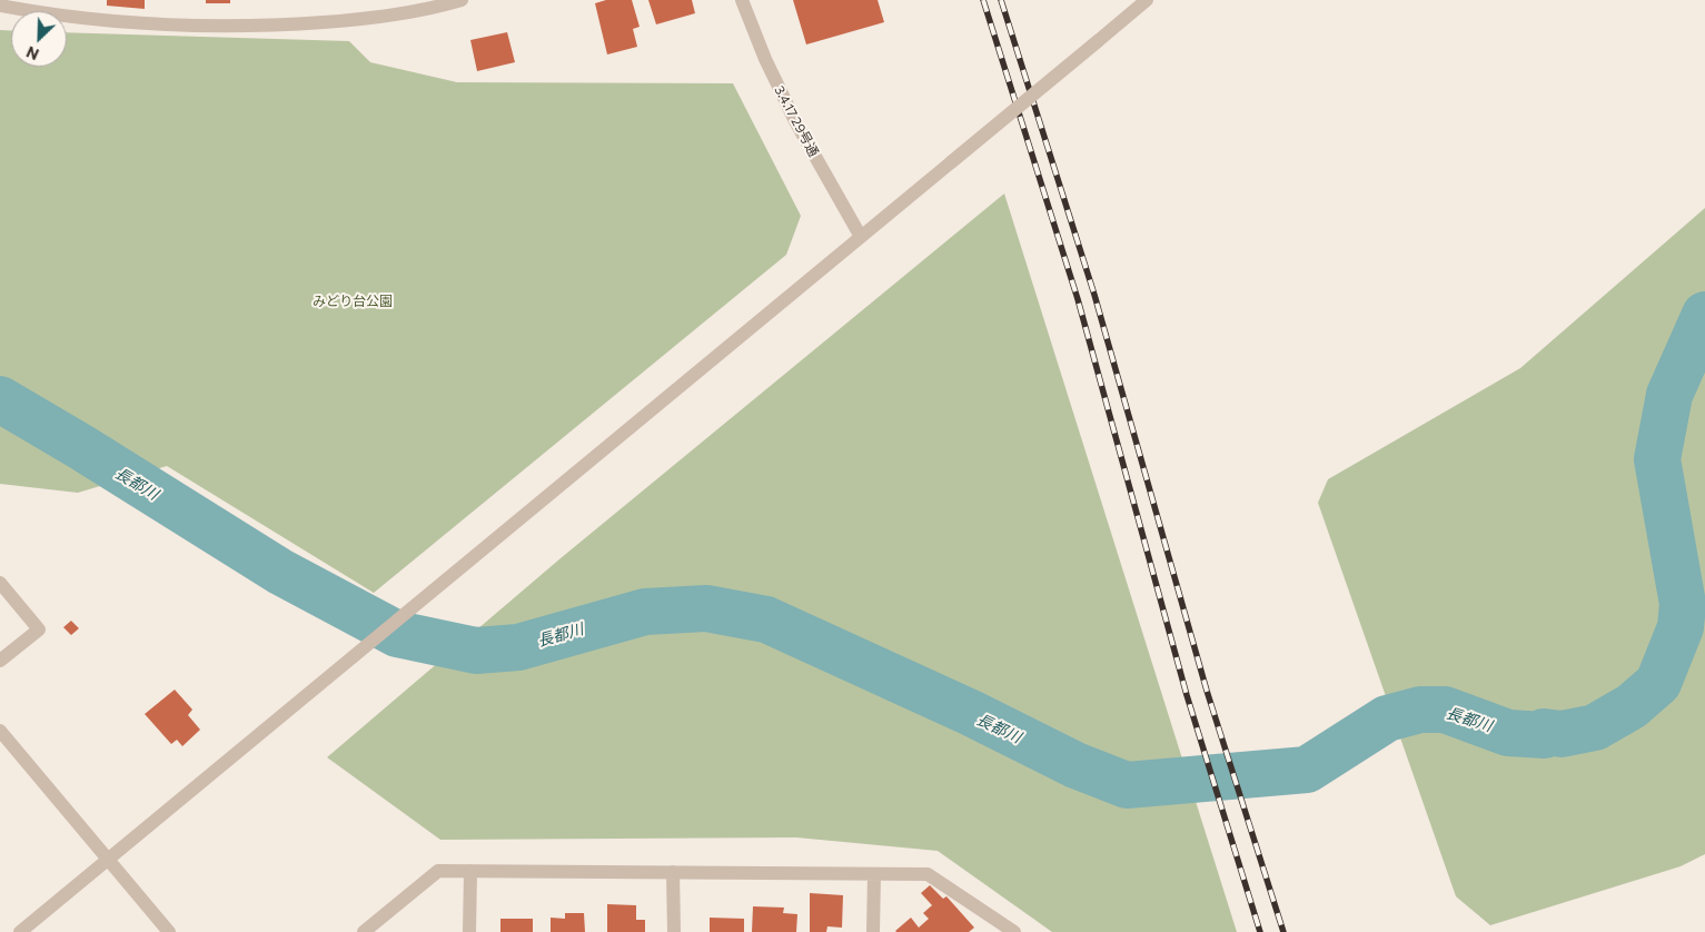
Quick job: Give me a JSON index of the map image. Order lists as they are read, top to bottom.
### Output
{
  "streets": {
    "street": ["3.4.17 29号通"]
  },
  "water": ["長都川"],
  "parks": ["みどり台公園"],
  "north": "bottom left"
}
